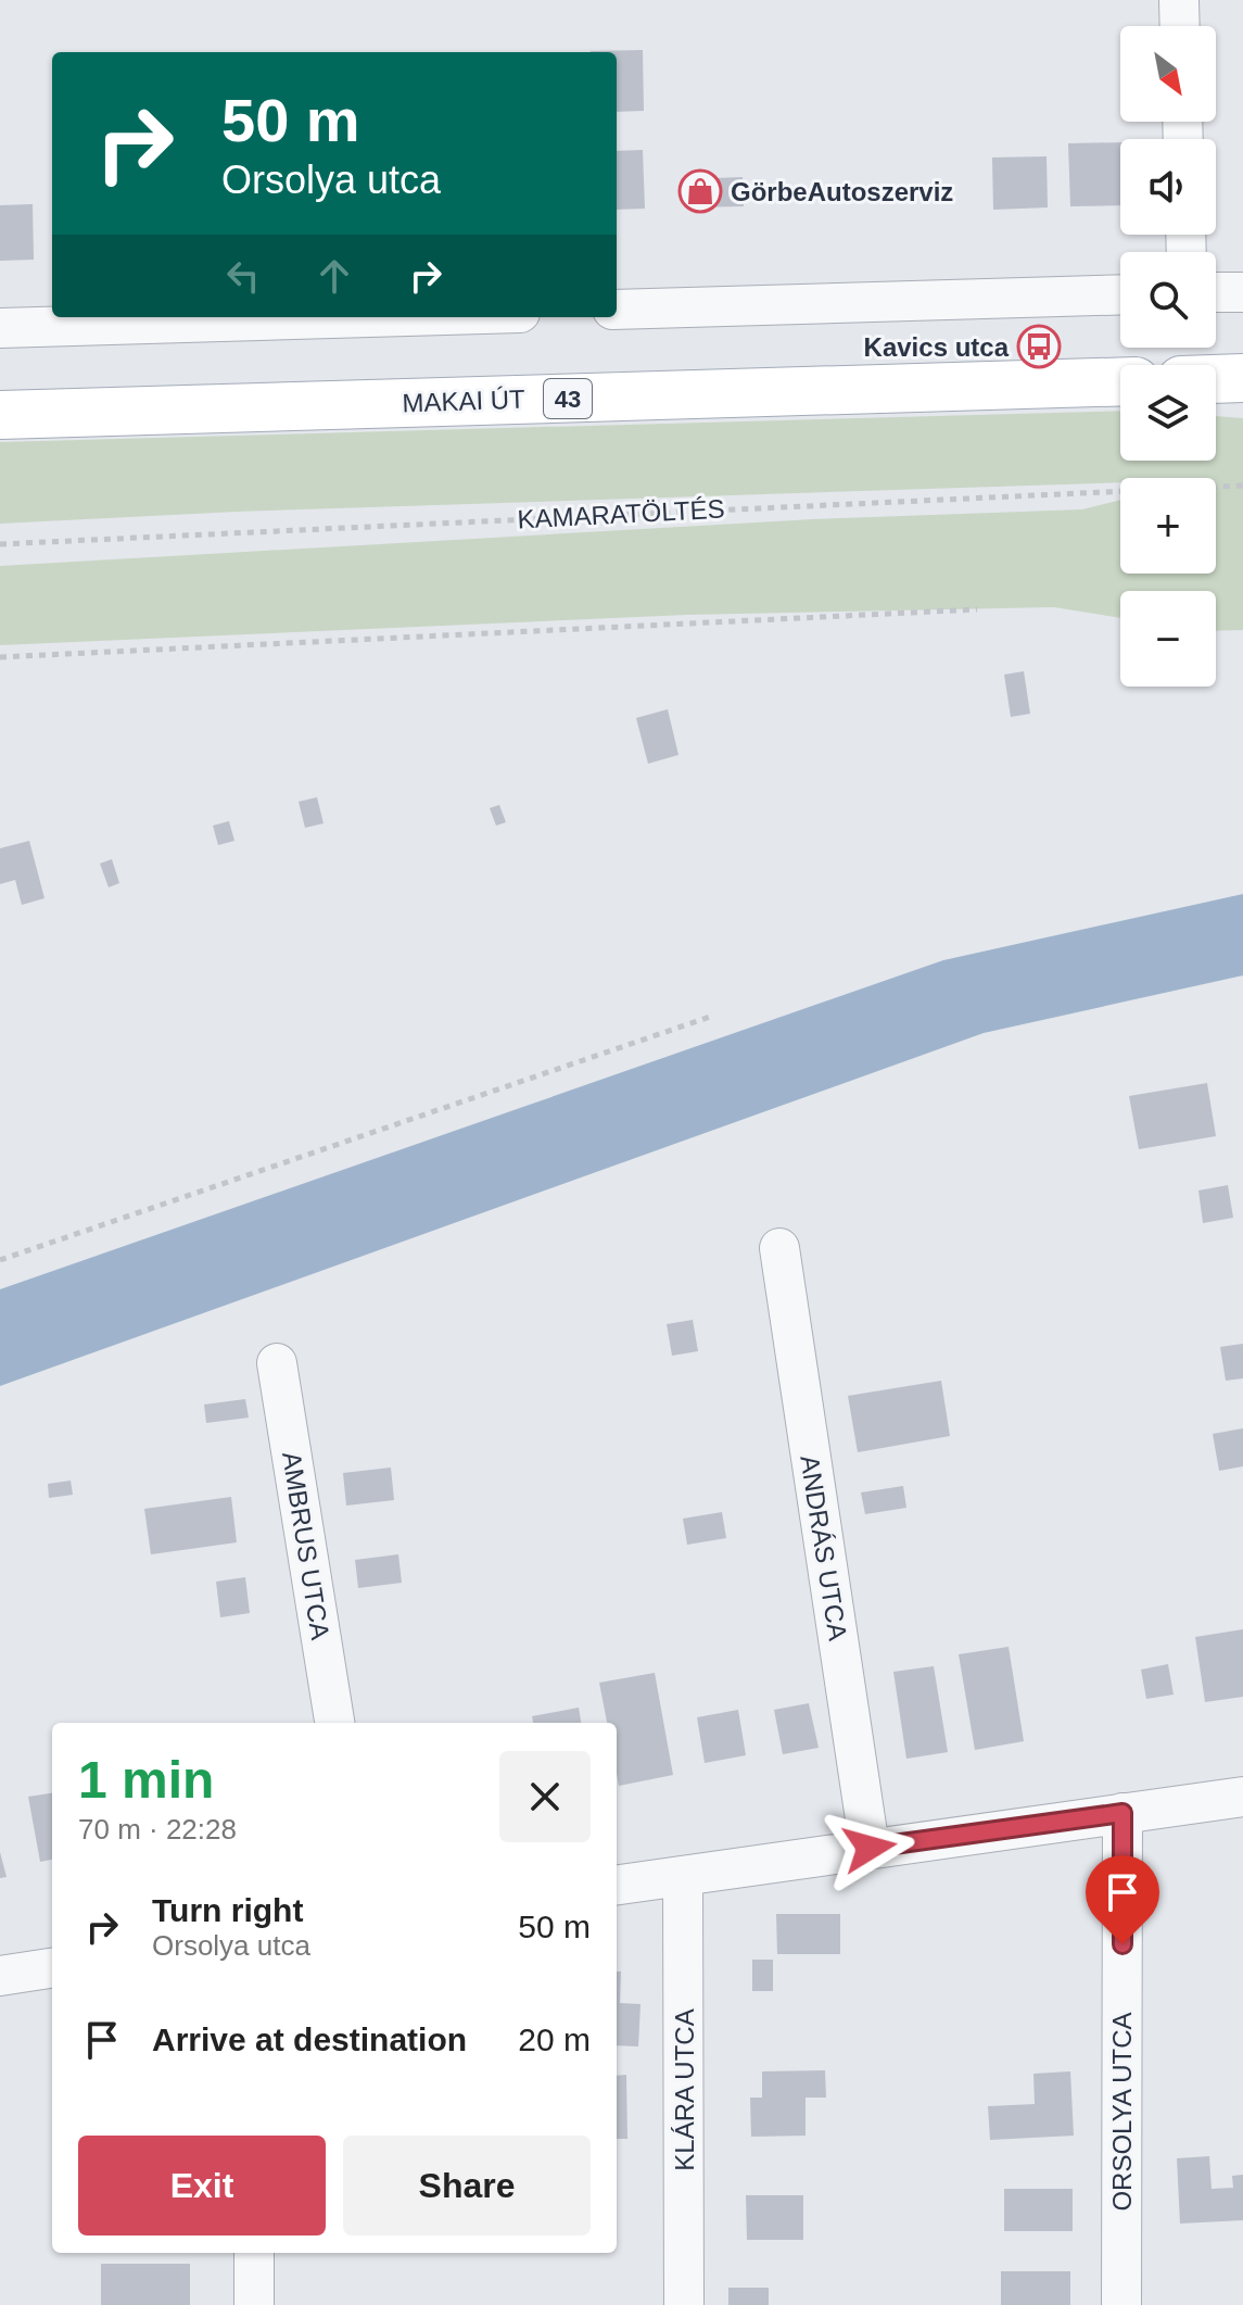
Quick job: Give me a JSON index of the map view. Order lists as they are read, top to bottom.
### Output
{
  "streets": {
    "main road": ["43", "MAKAI ÚT"],
    "street": [
      "AMBRUS UTCA",
      "ANDRÁS UTCA",
      "KLÁRA UTCA",
      "ORSOLYA UTCA"
    ],
    "path": ["KAMARATÖLTÉS"]
  },
  "places": {
    "shop": ["GörbeAutoszerviz"],
    "bus stop": ["Kavics utca"]
  },
  "north": "bottom right",
  "page": {
    "map_buttons": ["+", "−"],
    "turn": ["50 m", "Orsolya utca"],
    "heading": ["1 min", "70 m · 22:28"],
    "list": [
      {
        "name": "Turn right",
        "note": "Orsolya utca",
        "value": "50 m"
      },
      {
        "name": "Arrive at destination",
        "value": "20 m"
      }
    ],
    "buttons": ["Exit", "Share"]
  }
}
